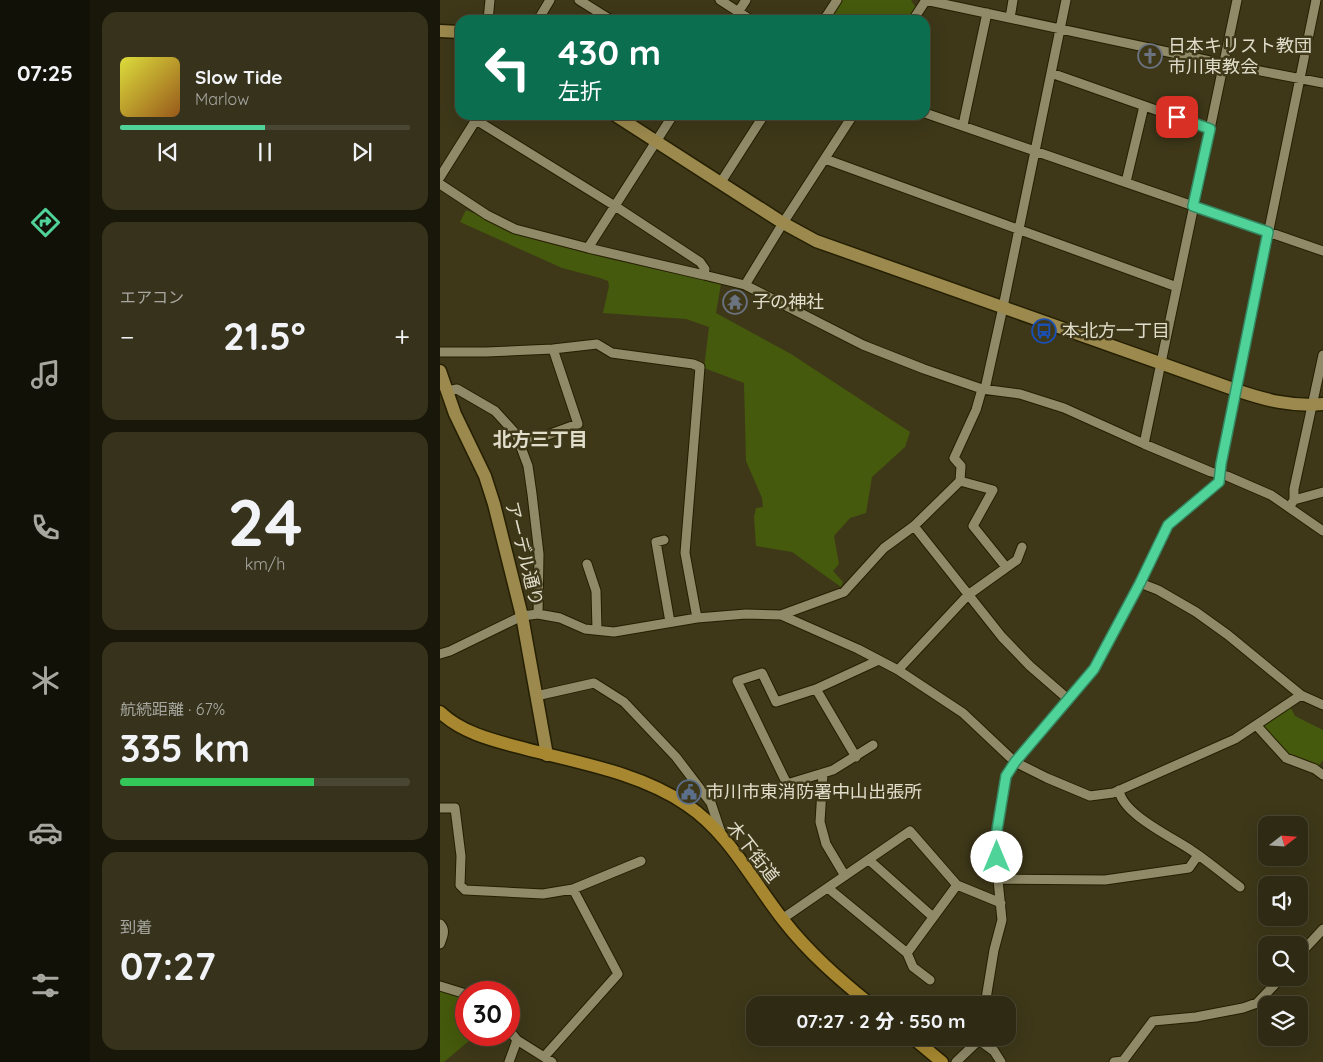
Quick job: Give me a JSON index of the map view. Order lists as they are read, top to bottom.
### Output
{
  "streets": {
    "main road": ["木下街道"],
    "street": ["アーデル通り"]
  },
  "crossings": [
    ["アーデル通り", "木下街道"]
  ],
  "districts": ["北方三丁目"],
  "places": {
    "church": ["日本キリスト教団 市川東教会"],
    "temple": ["子の神社"],
    "bus stop": ["本北方一丁目"],
    "public building": ["市川市東消防署中山出張所"]
  },
  "north": "right",
  "page": {
    "tabs": "07:25",
    "turn": ["430 m", "左折"],
    "song": ["Slow Tide", "Marlow"],
    "tile": [
      "エアコン",
      ["24", "km/h"],
      ["航続距離 · 67%", "335 km"],
      ["到着", "07:27"]
    ],
    "heat": ["−", "21.5°", "+"],
    "limit": "30",
    "trip": "07:27 · 2 分 · 550 m"
  }
}
